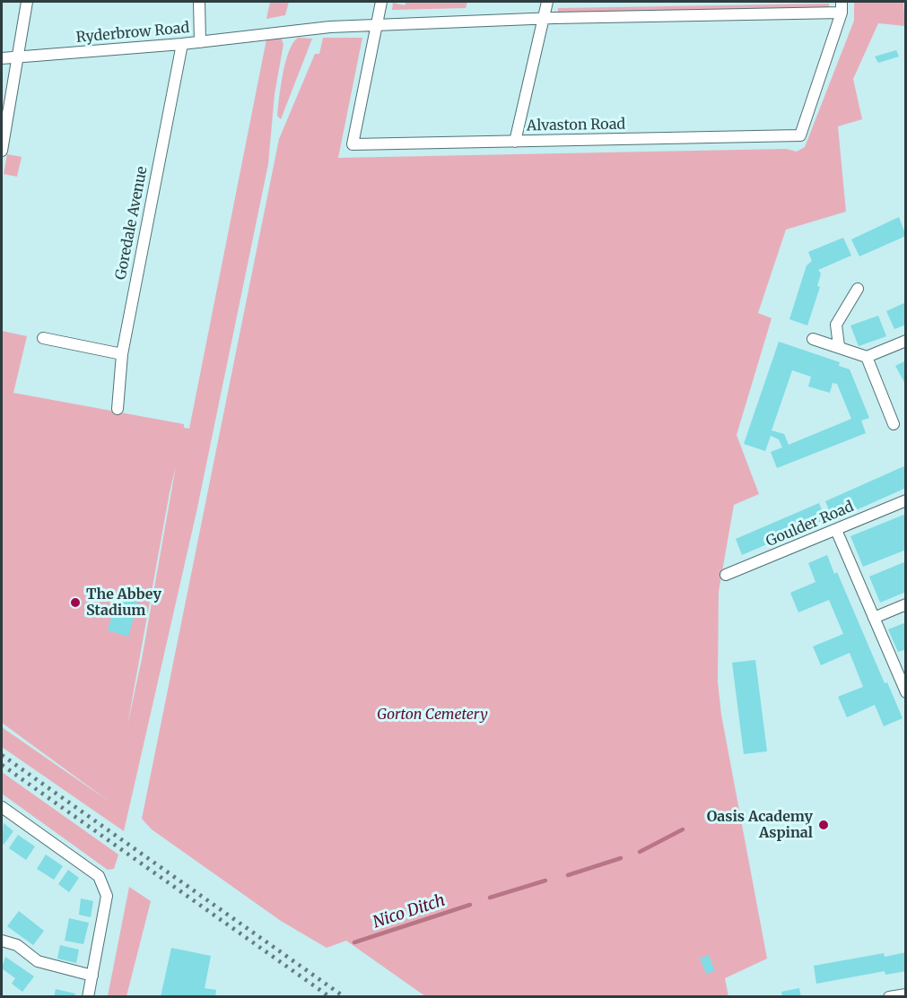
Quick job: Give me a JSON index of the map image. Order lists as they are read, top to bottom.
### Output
{
  "streets": {
    "street": [
      "Ryderbrow Road",
      "Alvaston Road",
      "Goredale Avenue",
      "Goulder Road"
    ]
  },
  "crossings": [
    ["Ryderbrow Road", "Alvaston Road"],
    ["Ryderbrow Road", "Goredale Avenue"]
  ],
  "water": ["Nico Ditch"],
  "parks": ["Gorton Cemetery"],
  "places": ["The Abbey Stadium", "Oasis Academy Aspinal"]
}
